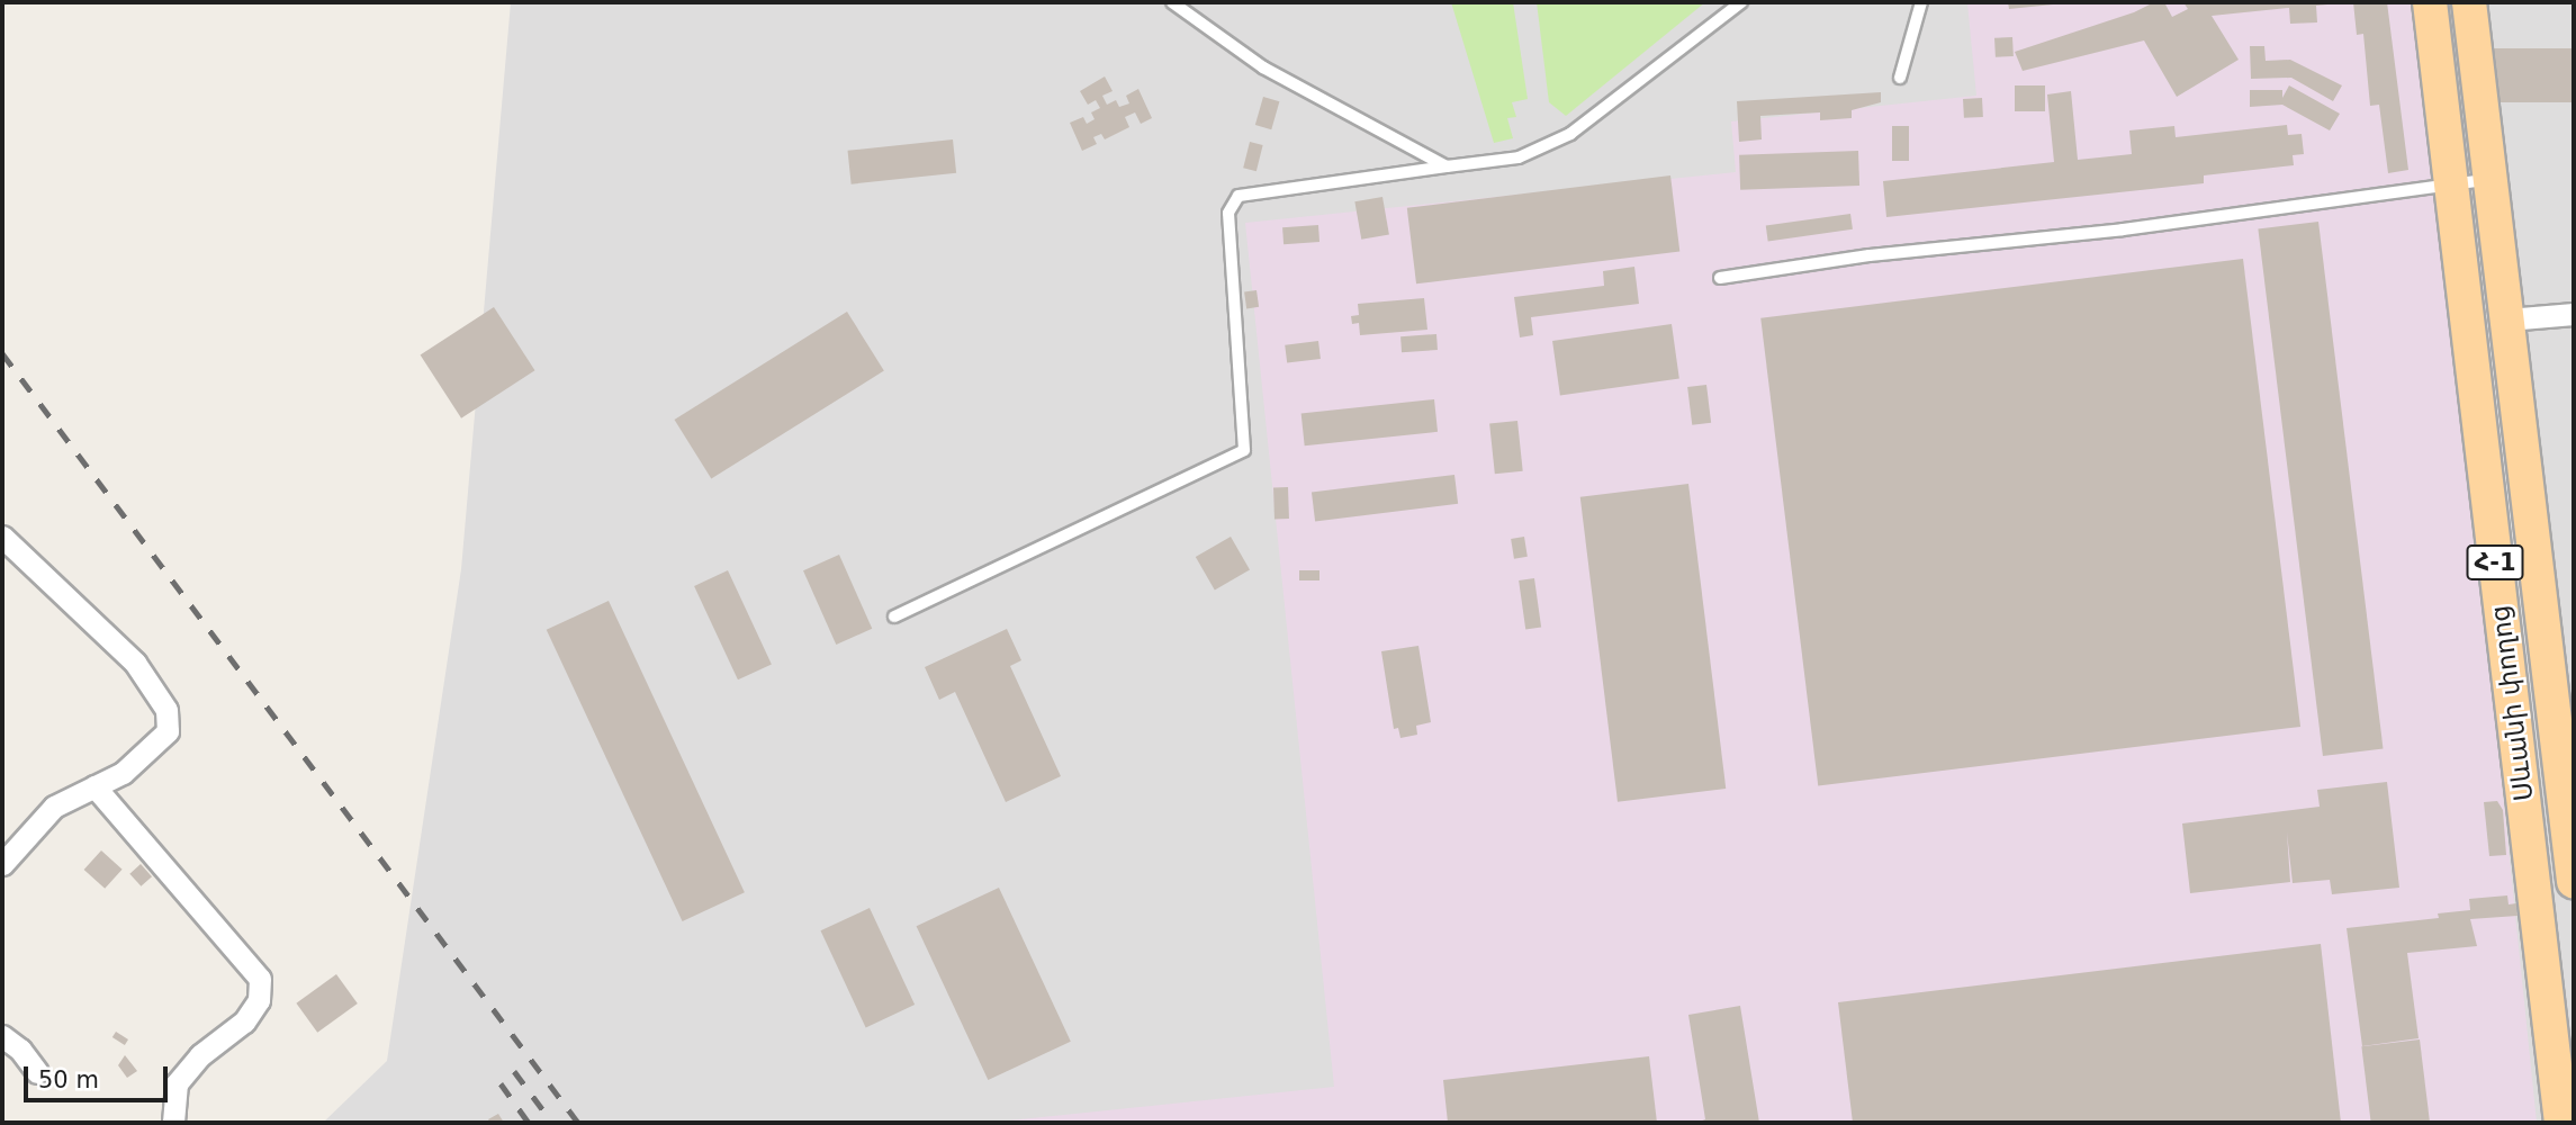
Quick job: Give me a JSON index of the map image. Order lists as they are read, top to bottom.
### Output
{
  "streets": {
    "main road": ["Հ-1", "Սևանի փողոց"]
  },
  "scale_bar": "50 m"
}
